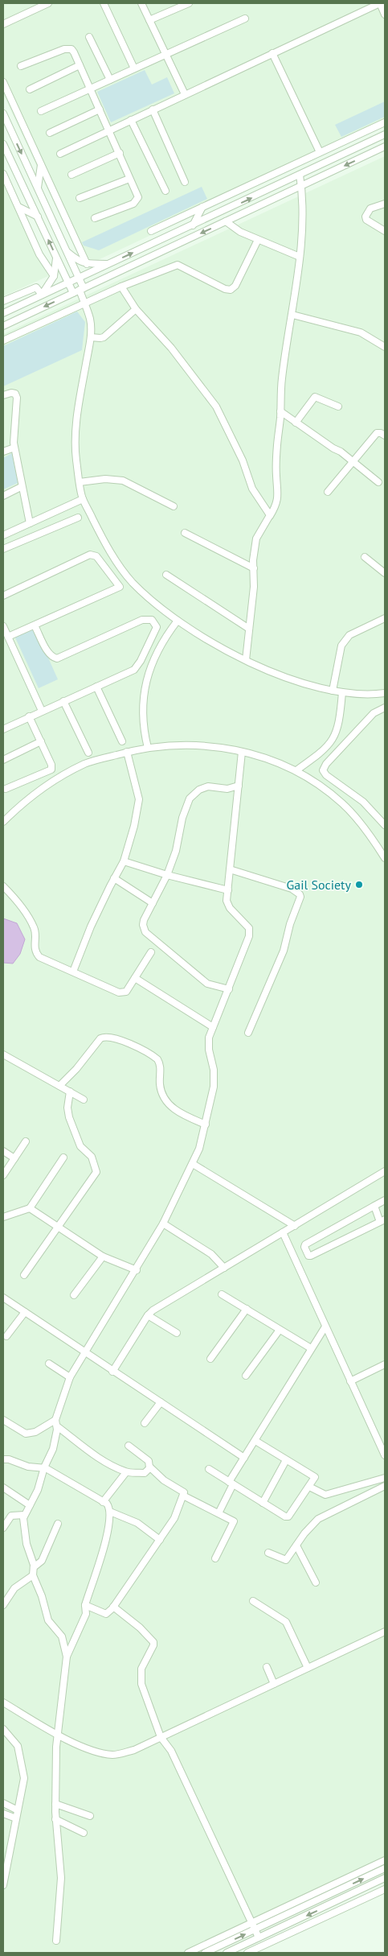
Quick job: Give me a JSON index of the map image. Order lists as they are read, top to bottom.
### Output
{
  "places": ["Gail Society"]
}
